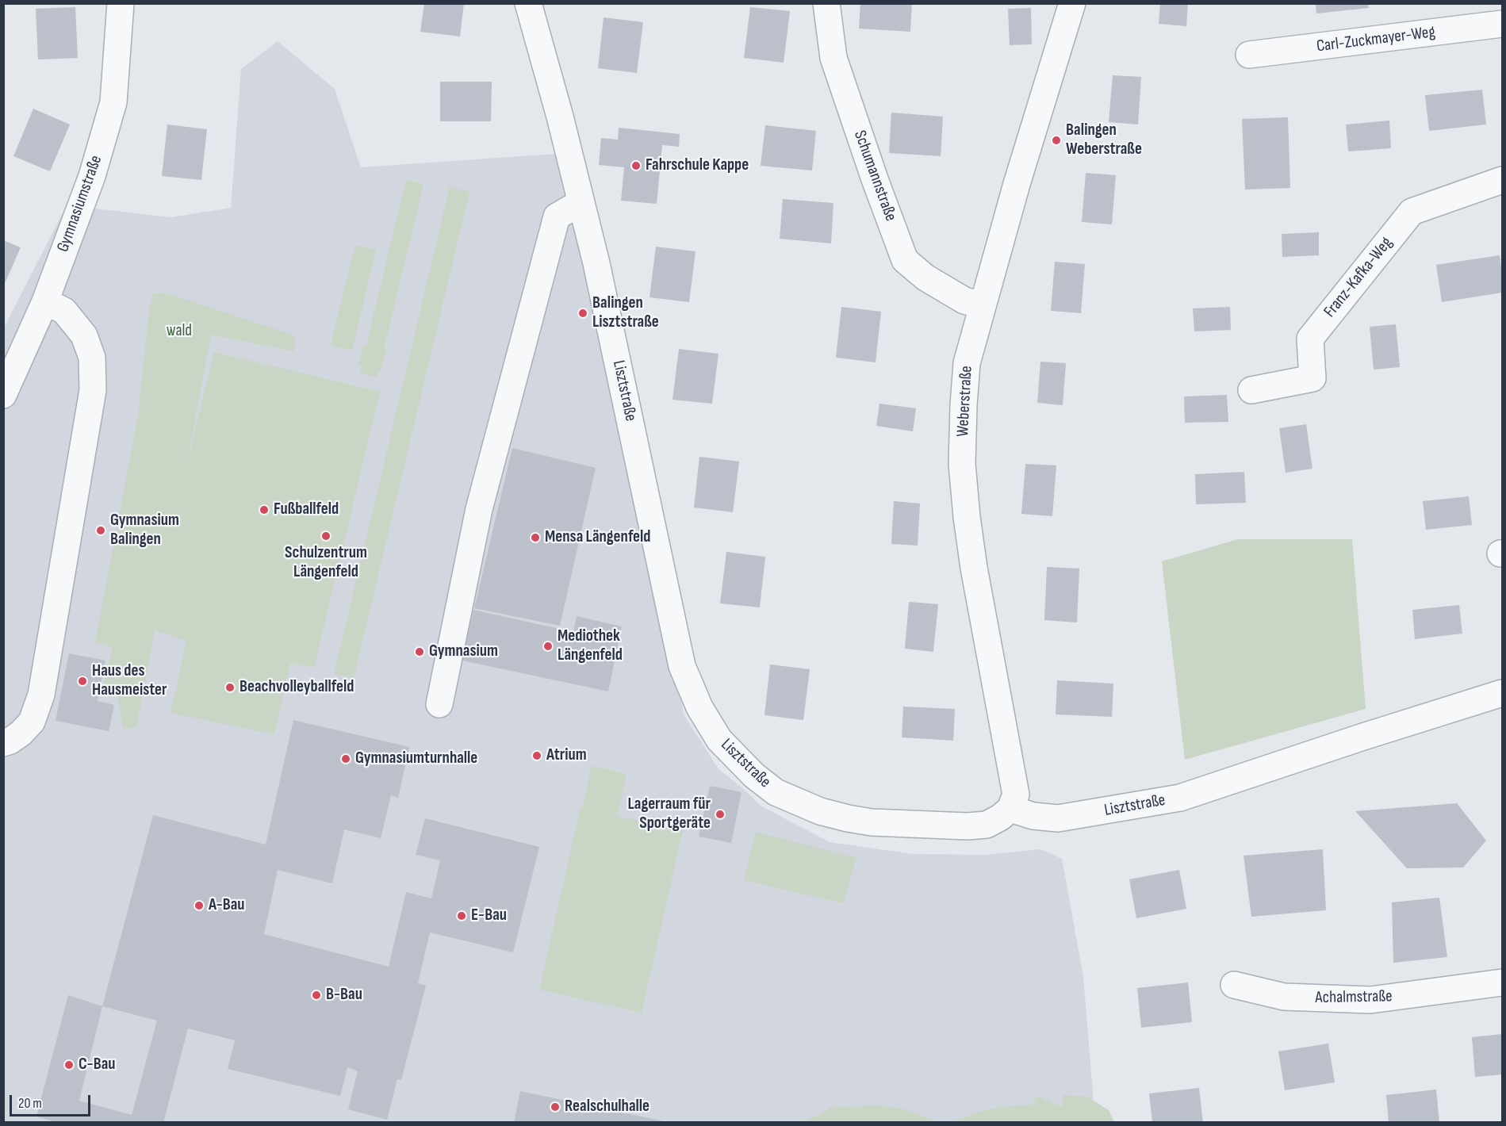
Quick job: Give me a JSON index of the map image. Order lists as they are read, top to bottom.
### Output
{
  "streets": {
    "street": [
      "Carl-Zuckmayer-Weg",
      "Schumannstraße",
      "Gymnasiumstraße",
      "Franz-Kafka-Weg",
      "Lisztstraße",
      "Weberstraße",
      "Achalmstraße"
    ]
  },
  "crossings": [
    ["Schumannstraße", "Weberstraße"],
    ["Lisztstraße", "Weberstraße"]
  ],
  "parks": ["wald"],
  "places": [
    "Balingen Weberstraße",
    "Fahrschule Kappe",
    "Balingen Lisztstraße",
    "Fußballfeld",
    "Gymnasium Balingen",
    "Schulzentrum Längenfeld",
    "Mensa Längenfeld",
    "Mediothek Längenfeld",
    "Gymnasium",
    "Haus des Hausmeister",
    "Beachvolleyballfeld",
    "Atrium",
    "Gymnasiumturnhalle",
    "Lagerraum für Sportgeräte",
    "A-Bau",
    "E-Bau",
    "B-Bau",
    "C-Bau",
    "Realschulhalle"
  ],
  "scale_bar": "20 m"
}
